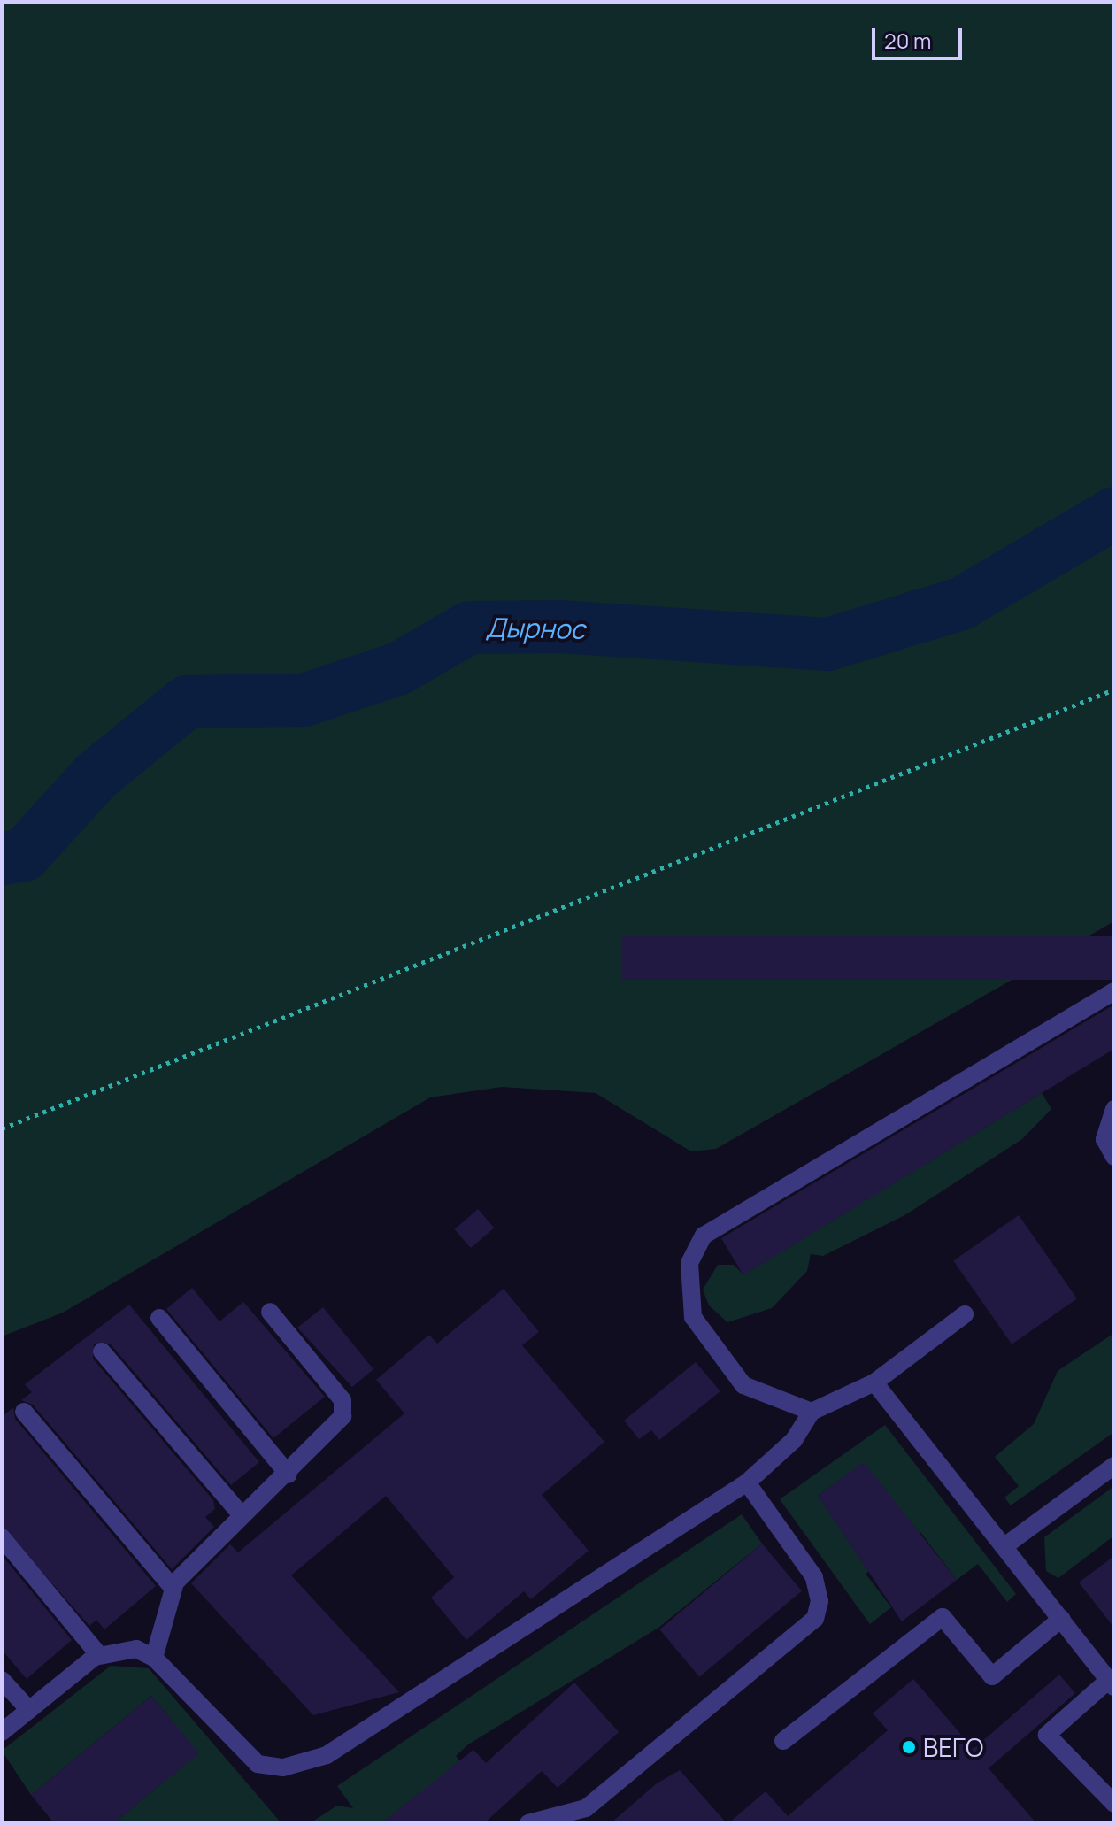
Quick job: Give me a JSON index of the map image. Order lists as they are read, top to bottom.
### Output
{
  "water": ["Дырнос"],
  "places": ["ВЕГО"],
  "scale_bar": "20 m"
}
